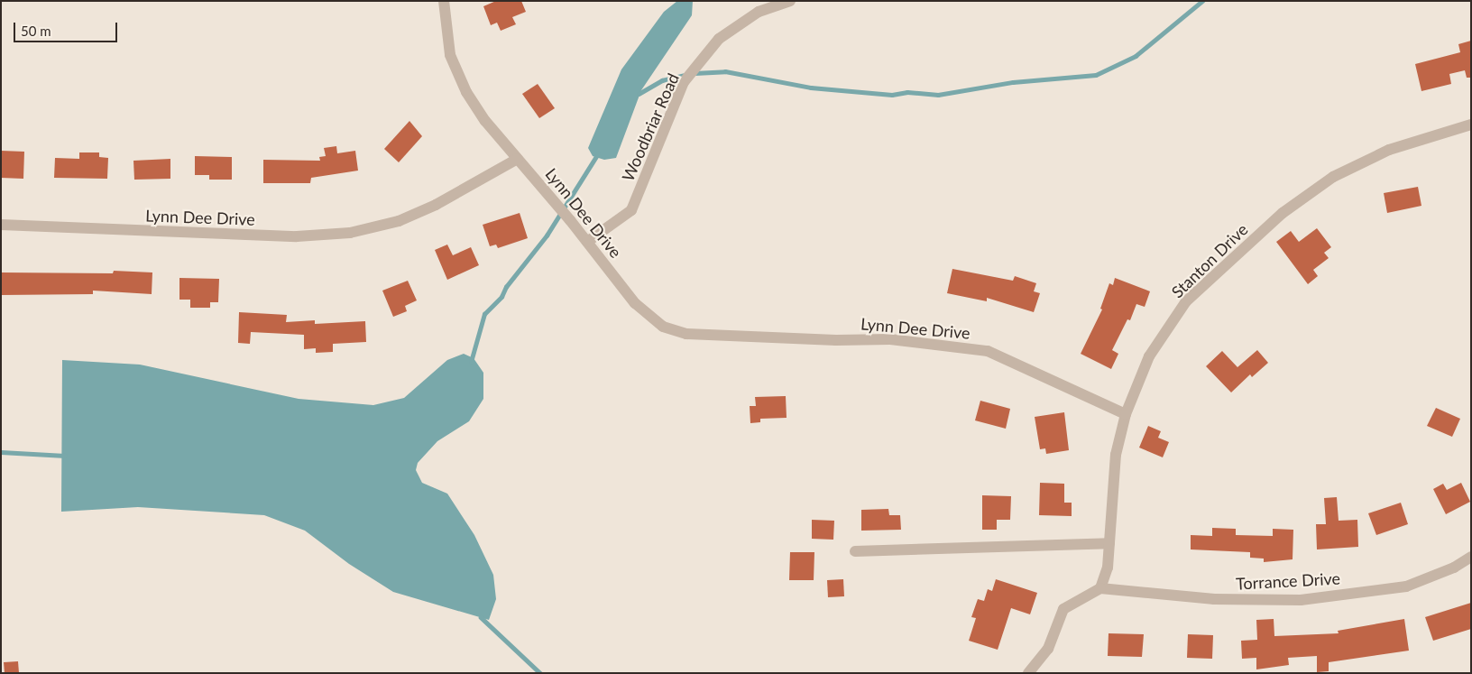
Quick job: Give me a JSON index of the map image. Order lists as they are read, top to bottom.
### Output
{
  "streets": {
    "street": [
      "Woodbriar Road",
      "Lynn Dee Drive",
      "Stanton Drive",
      "Torrance Drive"
    ]
  },
  "crossings": [
    ["Woodbriar Road", "Lynn Dee Drive"],
    ["Lynn Dee Drive", "Stanton Drive"],
    ["Stanton Drive", "Torrance Drive"]
  ],
  "scale_bar": "50 m"
}
